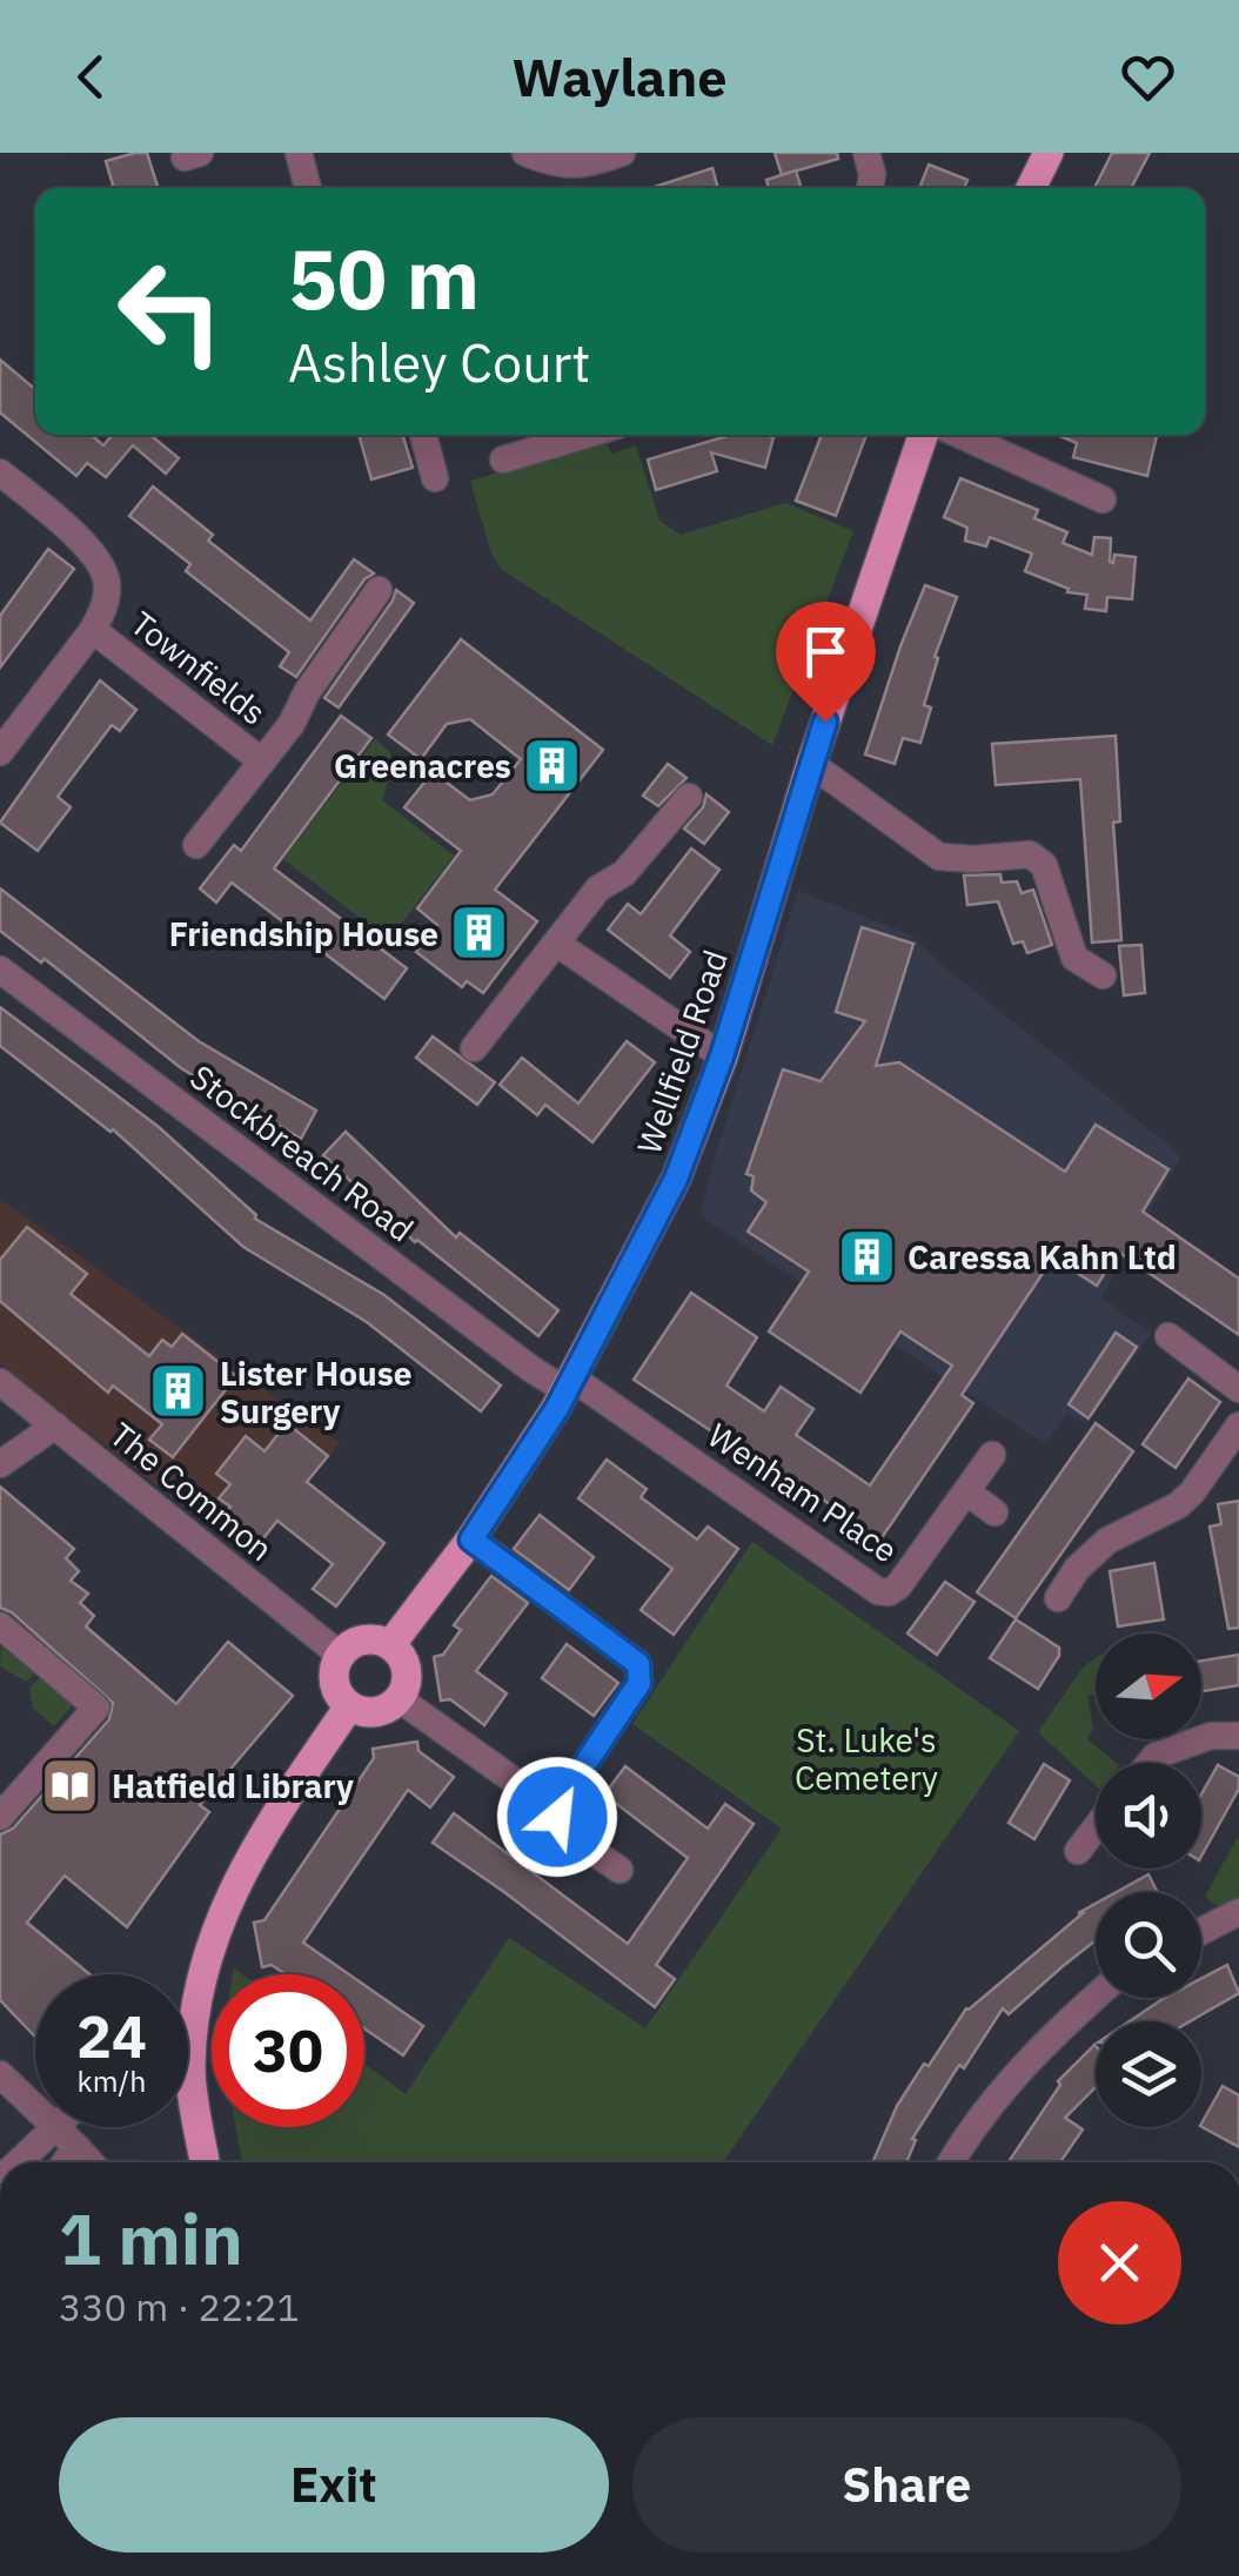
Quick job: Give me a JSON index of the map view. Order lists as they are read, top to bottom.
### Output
{
  "streets": {
    "main road": ["Wellfield Road"],
    "street": [
      "Townfields",
      "Stockbreach Road",
      "The Common",
      "Wenham Place"
    ]
  },
  "crossings": [
    ["Wellfield Road", "Stockbreach Road"],
    ["Wellfield Road", "The Common"],
    ["Wellfield Road", "Wenham Place"],
    ["Stockbreach Road", "Wenham Place"]
  ],
  "parks": ["St. Luke's Cemetery"],
  "places": {
    "building": [
      "Greenacres",
      "Friendship House",
      "Caressa Kahn Ltd",
      "Lister House Surgery"
    ],
    "library": ["Hatfield Library"]
  },
  "north": "right",
  "page": {
    "header": "Waylane",
    "turn": ["50 m", "Ashley Court"],
    "speed": "24 km/h",
    "limit": "30",
    "heading": ["1 min", "330 m · 22:21"],
    "buttons": ["Exit", "Share"]
  }
}
